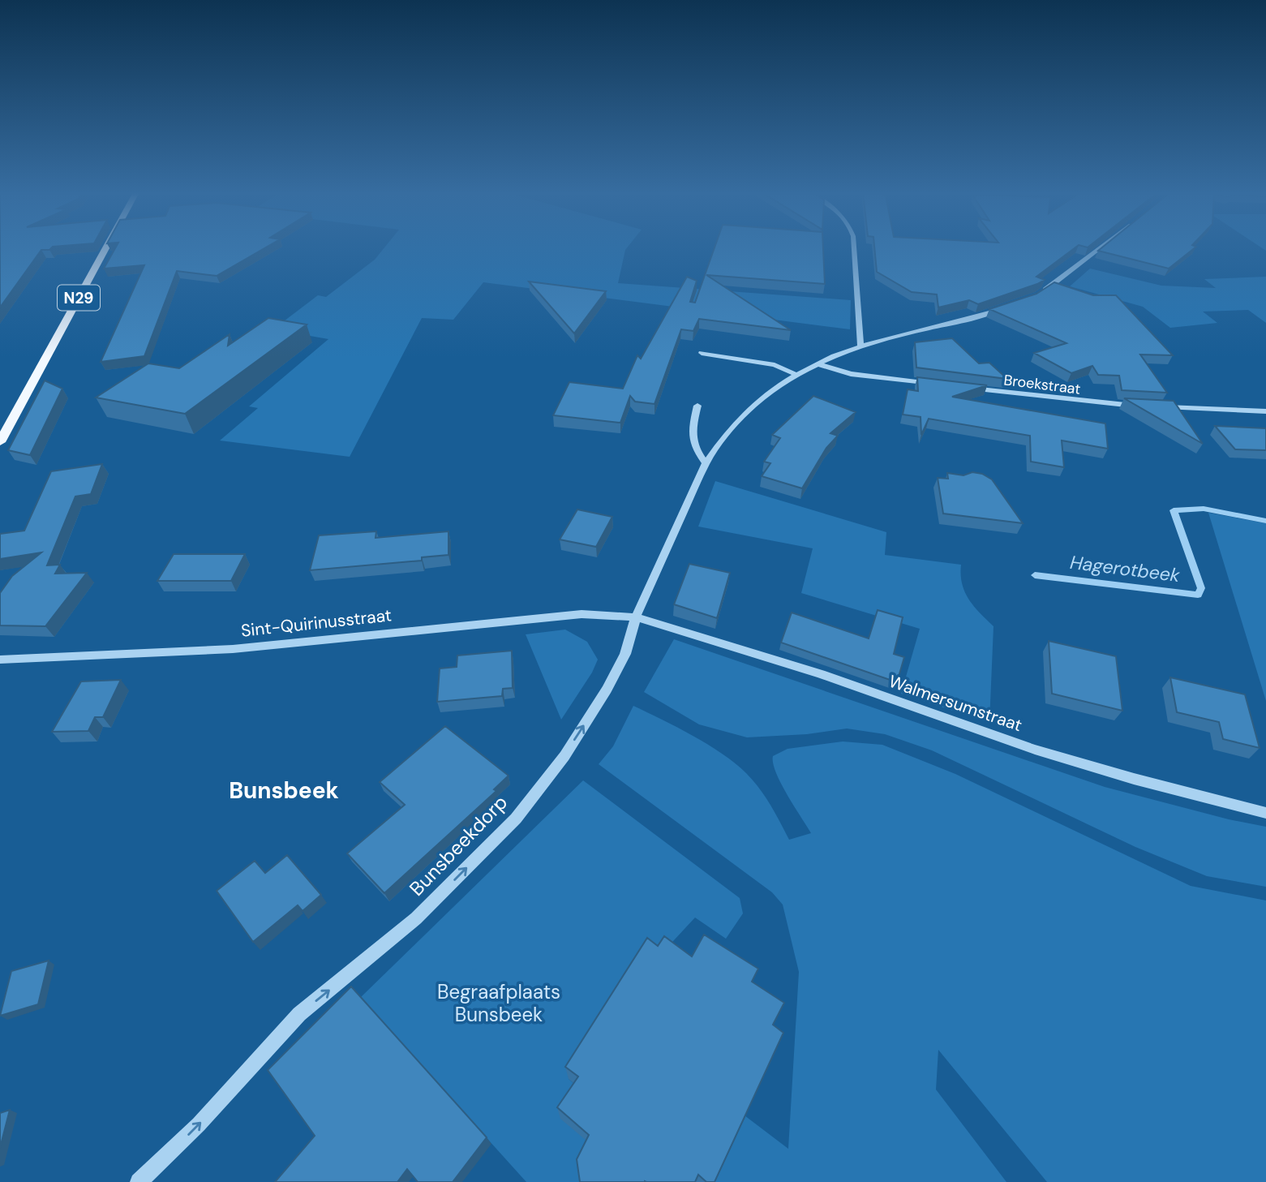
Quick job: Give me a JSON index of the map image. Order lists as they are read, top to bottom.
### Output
{
  "streets": {
    "main road": ["N29"],
    "street": [
      "Broekstraat",
      "Sint-Quirinusstraat",
      "Walmersumstraat",
      "Bunsbeekdorp"
    ]
  },
  "crossings": [
    ["Sint-Quirinusstraat", "Walmersumstraat"],
    ["Sint-Quirinusstraat", "Bunsbeekdorp"],
    ["Walmersumstraat", "Bunsbeekdorp"]
  ],
  "one_way": ["Bunsbeekdorp"],
  "districts": ["Bunsbeek"],
  "water": ["Hagerotbeek"],
  "parks": ["Begraafplaats Bunsbeek"]
}
